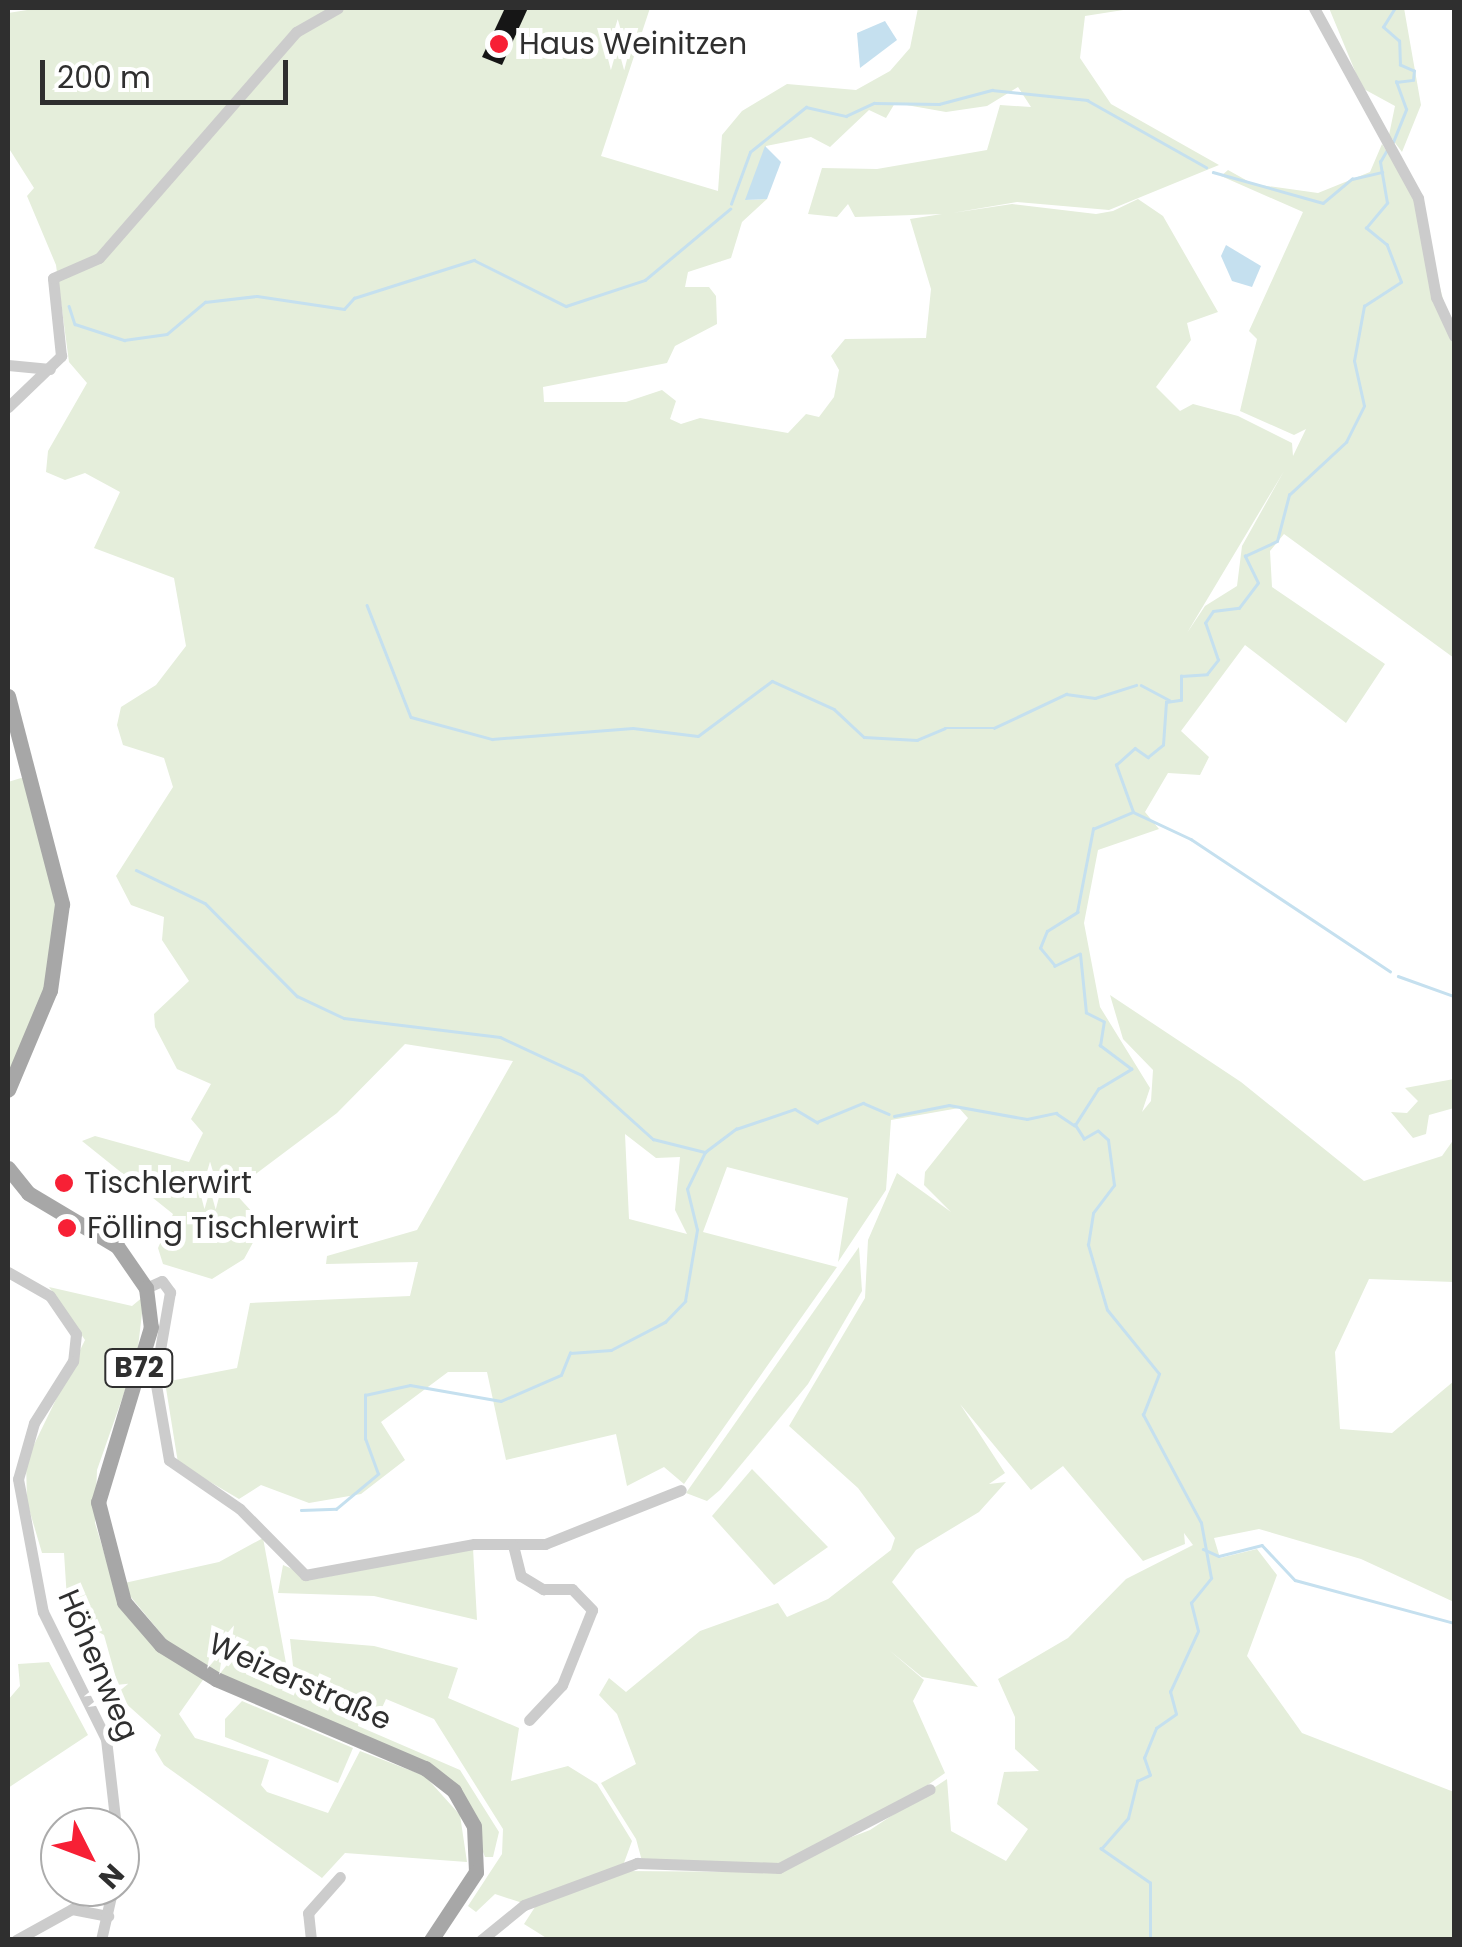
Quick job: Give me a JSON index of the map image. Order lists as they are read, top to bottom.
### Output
{
  "streets": {
    "main road": ["B72", "Weizerstraße"],
    "street": ["Höhenweg"]
  },
  "places": ["Haus Weinitzen", "Tischlerwirt", "Fölling Tischlerwirt"],
  "scale_bar": "200 m",
  "north": "bottom right"
}
